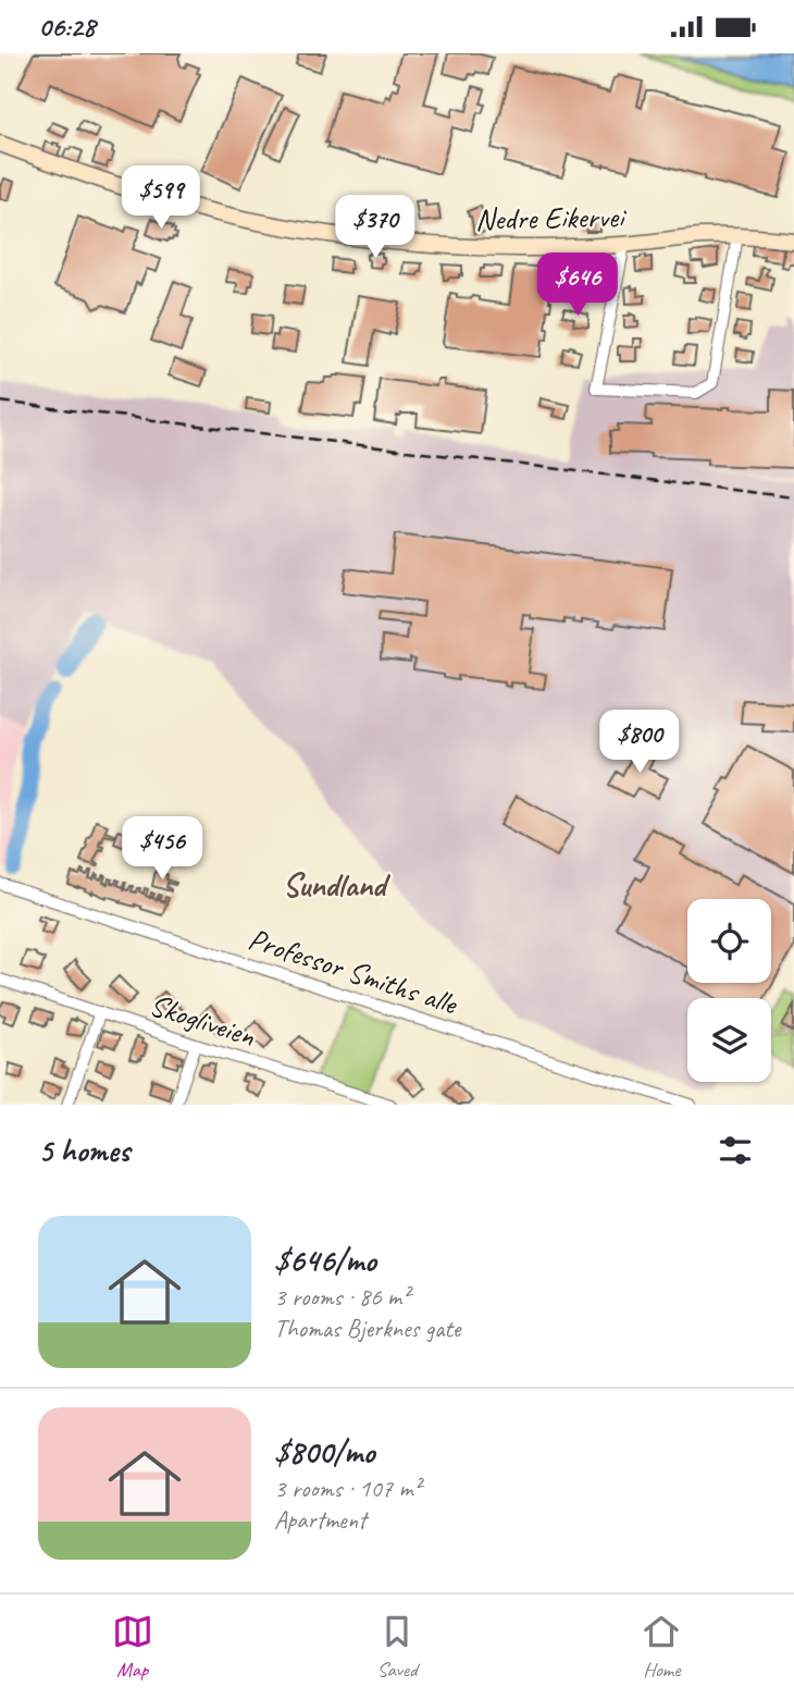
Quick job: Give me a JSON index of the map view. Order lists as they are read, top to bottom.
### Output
{
  "streets": {
    "main road": ["Nedre Eikervei"],
    "street": ["Professor Smiths alle", "Skogliveien"]
  },
  "districts": ["Sundland"],
  "page": {
    "status": "06:28",
    "price": [
      "$599",
      "$370",
      "$646",
      "$800",
      "$456"
    ],
    "heading": "5 homes",
    "list": [
      {
        "name": "$646/mo",
        "note": "3 rooms · 86 m² · Thomas Bjerknes gate"
      },
      {
        "name": "$800/mo",
        "note": "3 rooms · 107 m² · Apartment"
      }
    ],
    "tabs": ["Map", "Saved", "Home"]
  }
}
